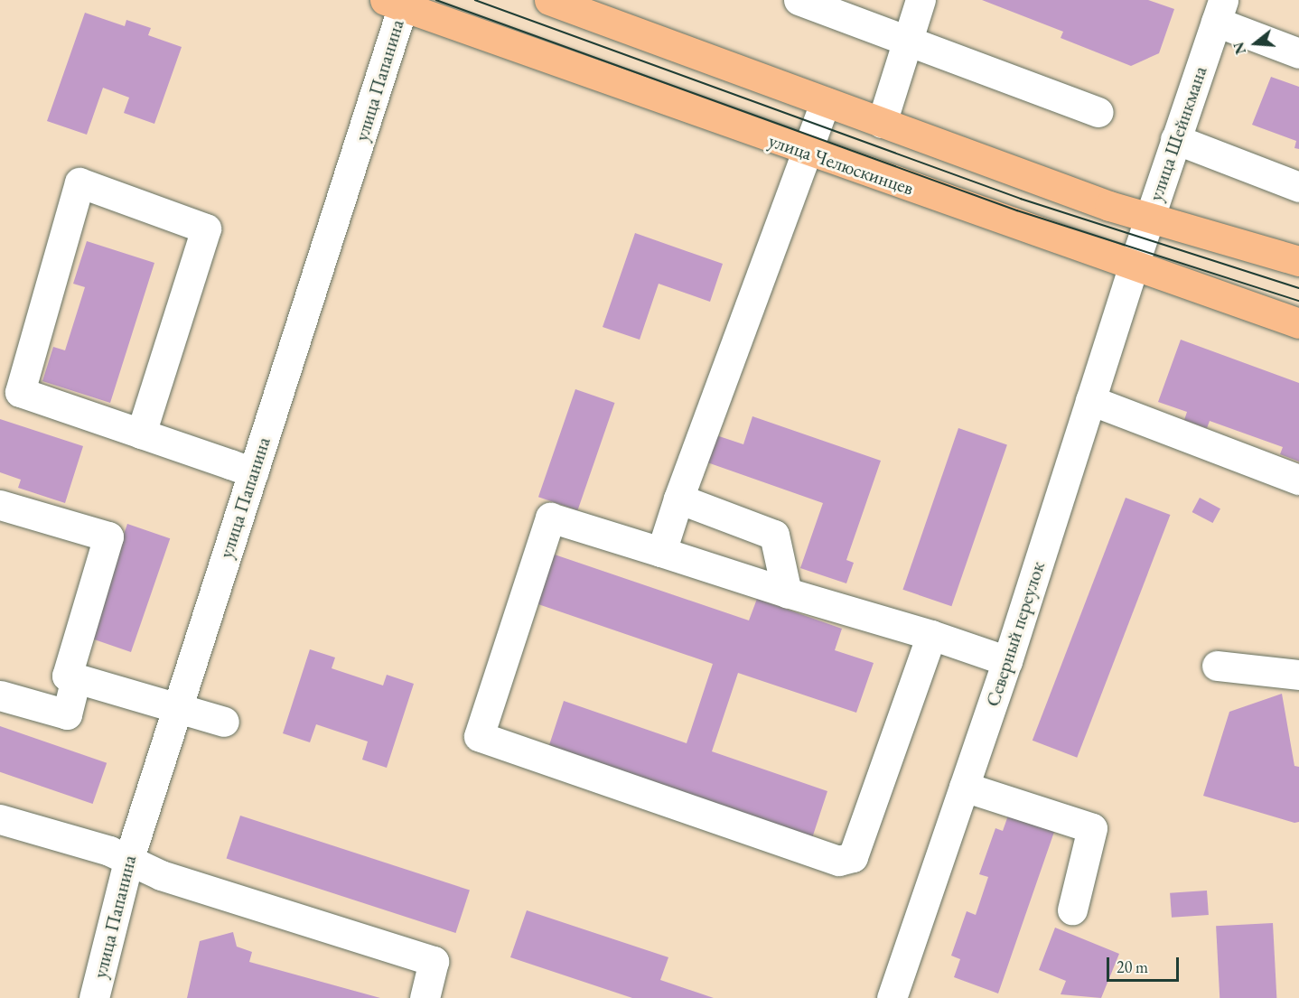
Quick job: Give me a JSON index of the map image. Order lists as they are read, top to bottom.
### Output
{
  "streets": {
    "main road": ["улица Челюскинцев"],
    "street": ["улица Папанина", "улица Шейнкмана", "Северный переулок"]
  },
  "crossings": [
    ["улица Папанина", "улица Челюскинцев"],
    ["улица Шейнкмана", "улица Челюскинцев"],
    ["улица Шейнкмана", "Северный переулок"],
    ["улица Челюскинцев", "Северный переулок"]
  ],
  "scale_bar": "20 m",
  "north": "left"
}
